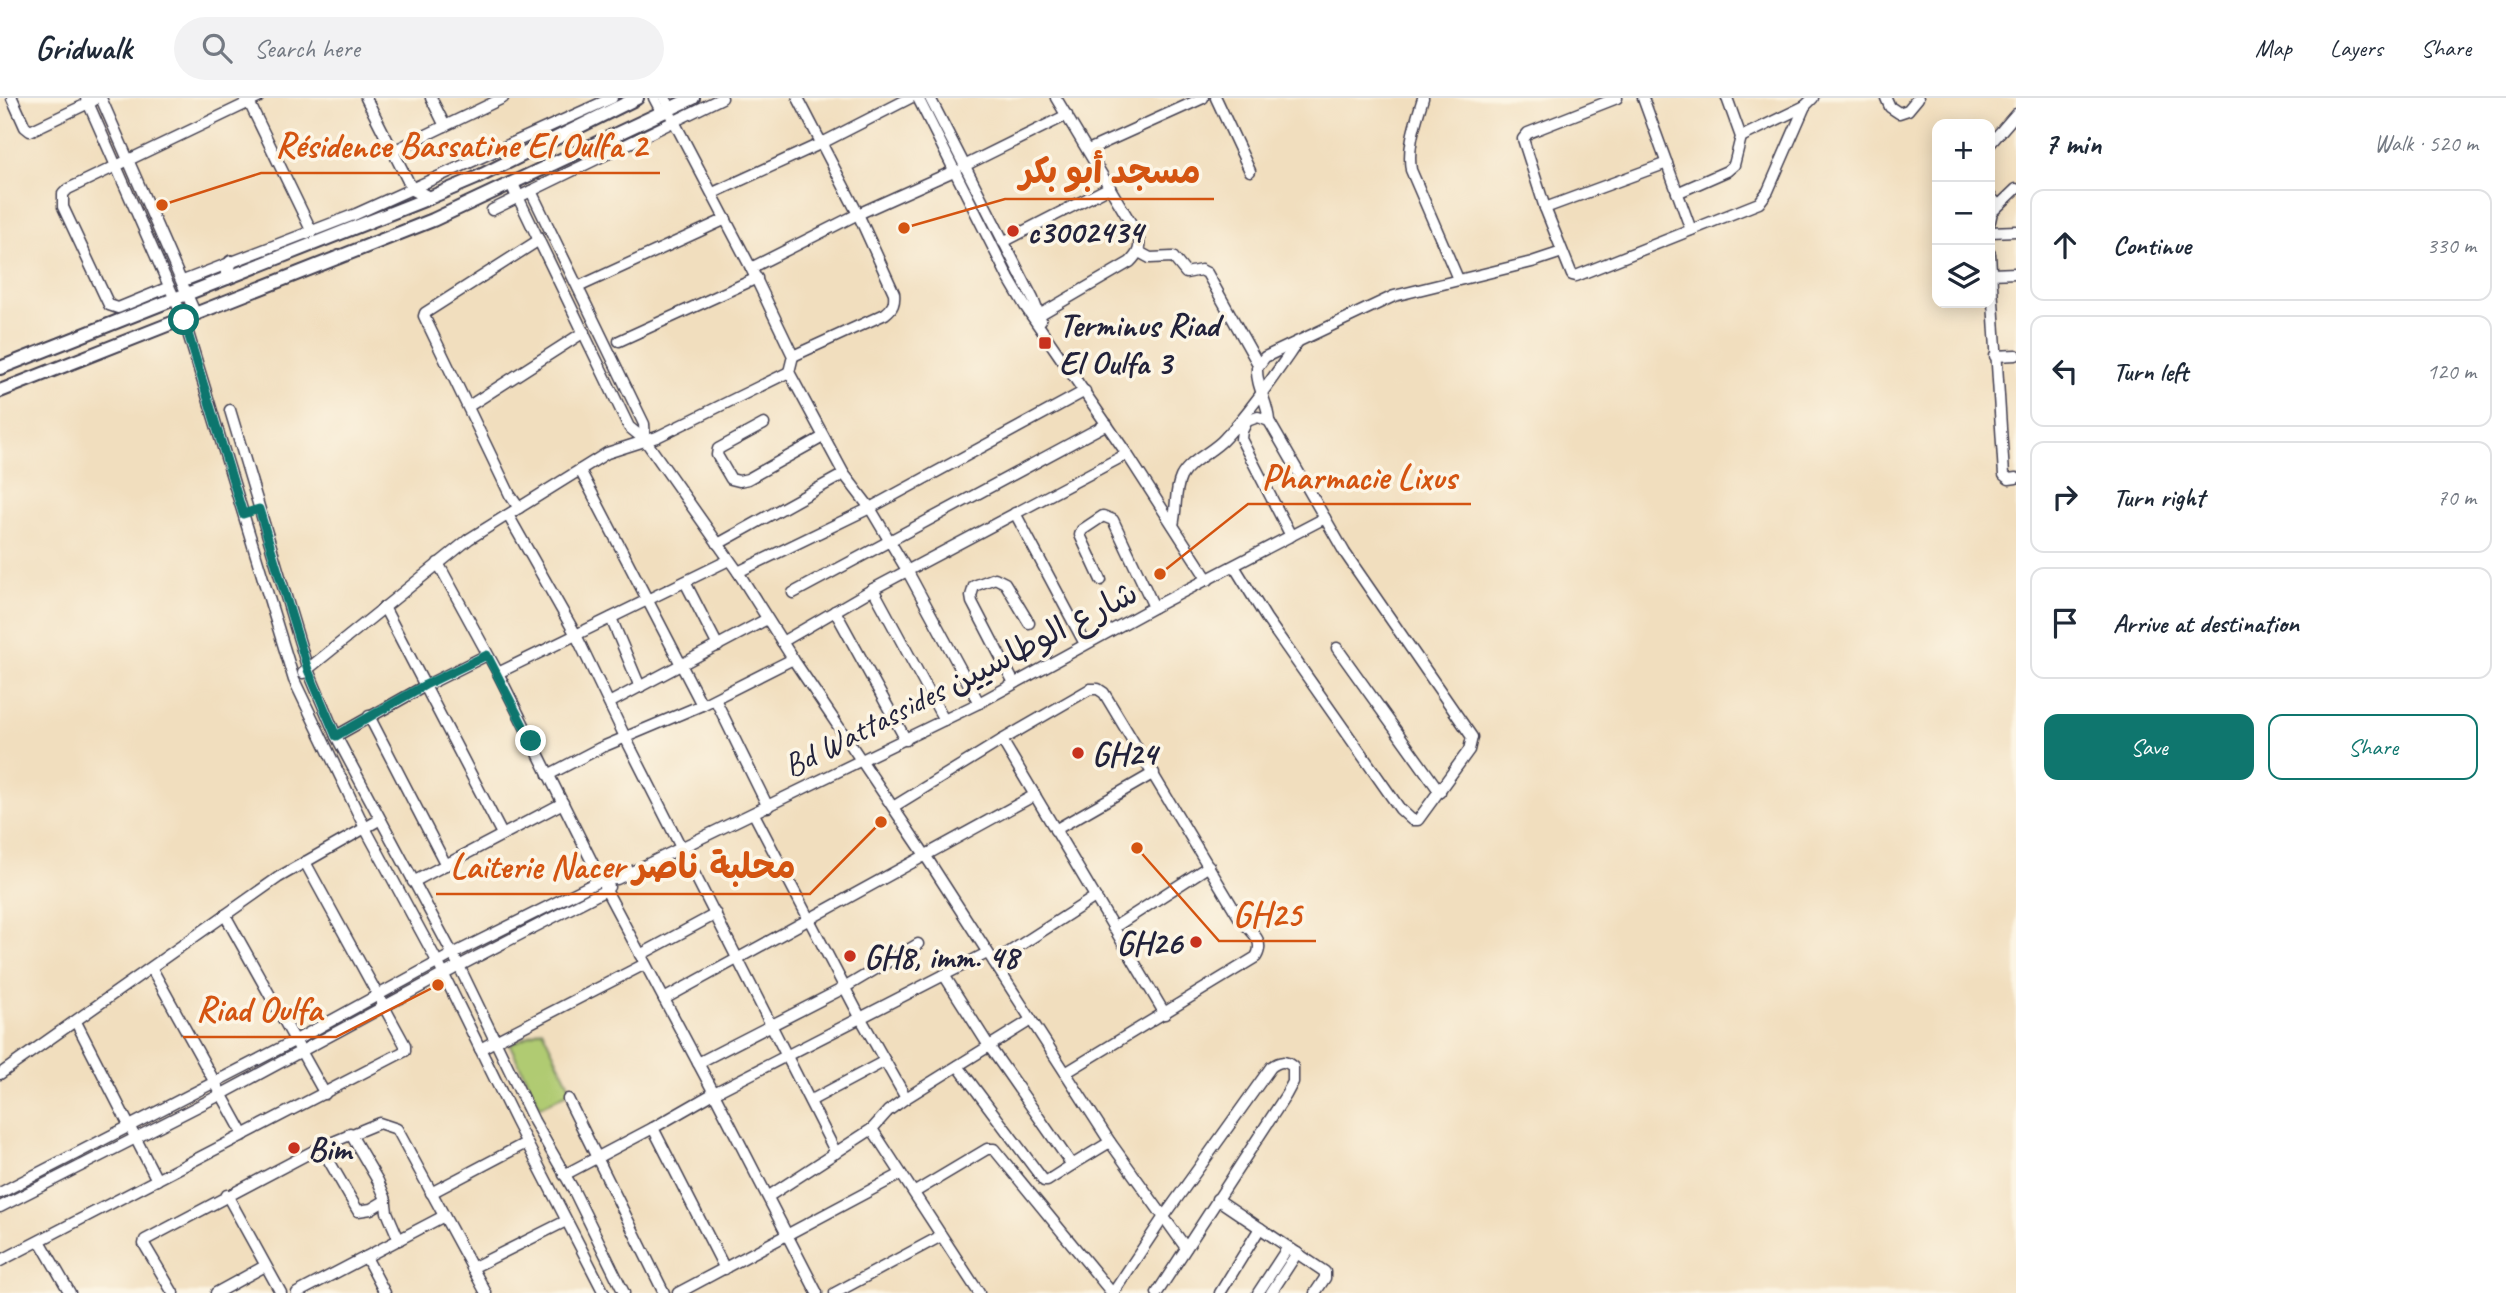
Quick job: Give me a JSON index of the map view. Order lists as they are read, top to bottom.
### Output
{
  "streets": {
    "street": ["Bd Wattassides شارع الوطاسيين"]
  },
  "places": {
    "other": [
      "Résidence Bassatine El Oulfa 2",
      "مسجد أبو بكر",
      "c3002434",
      "Pharmacie Lixus",
      "GH24",
      "Laiterie Nacer محلبة ناصر",
      "GH25",
      "GH26",
      "GH8, imm. 48",
      "Riad Oulfa",
      "Bim"
    ],
    "transit": ["Terminus Riad El Oulfa 3"]
  },
  "page": {
    "header": "Gridwalk",
    "search": "Search here",
    "nav": ["Map", "Layers", "Share"],
    "heading": ["7 min", "Walk · 520 m"],
    "map_buttons": ["+", "−"],
    "list": [
      ["Continue", "330 m"],
      ["Turn left", "120 m"],
      ["Turn right", "70 m"],
      "Arrive at destination"
    ],
    "buttons": ["Save", "Share"]
  }
}
